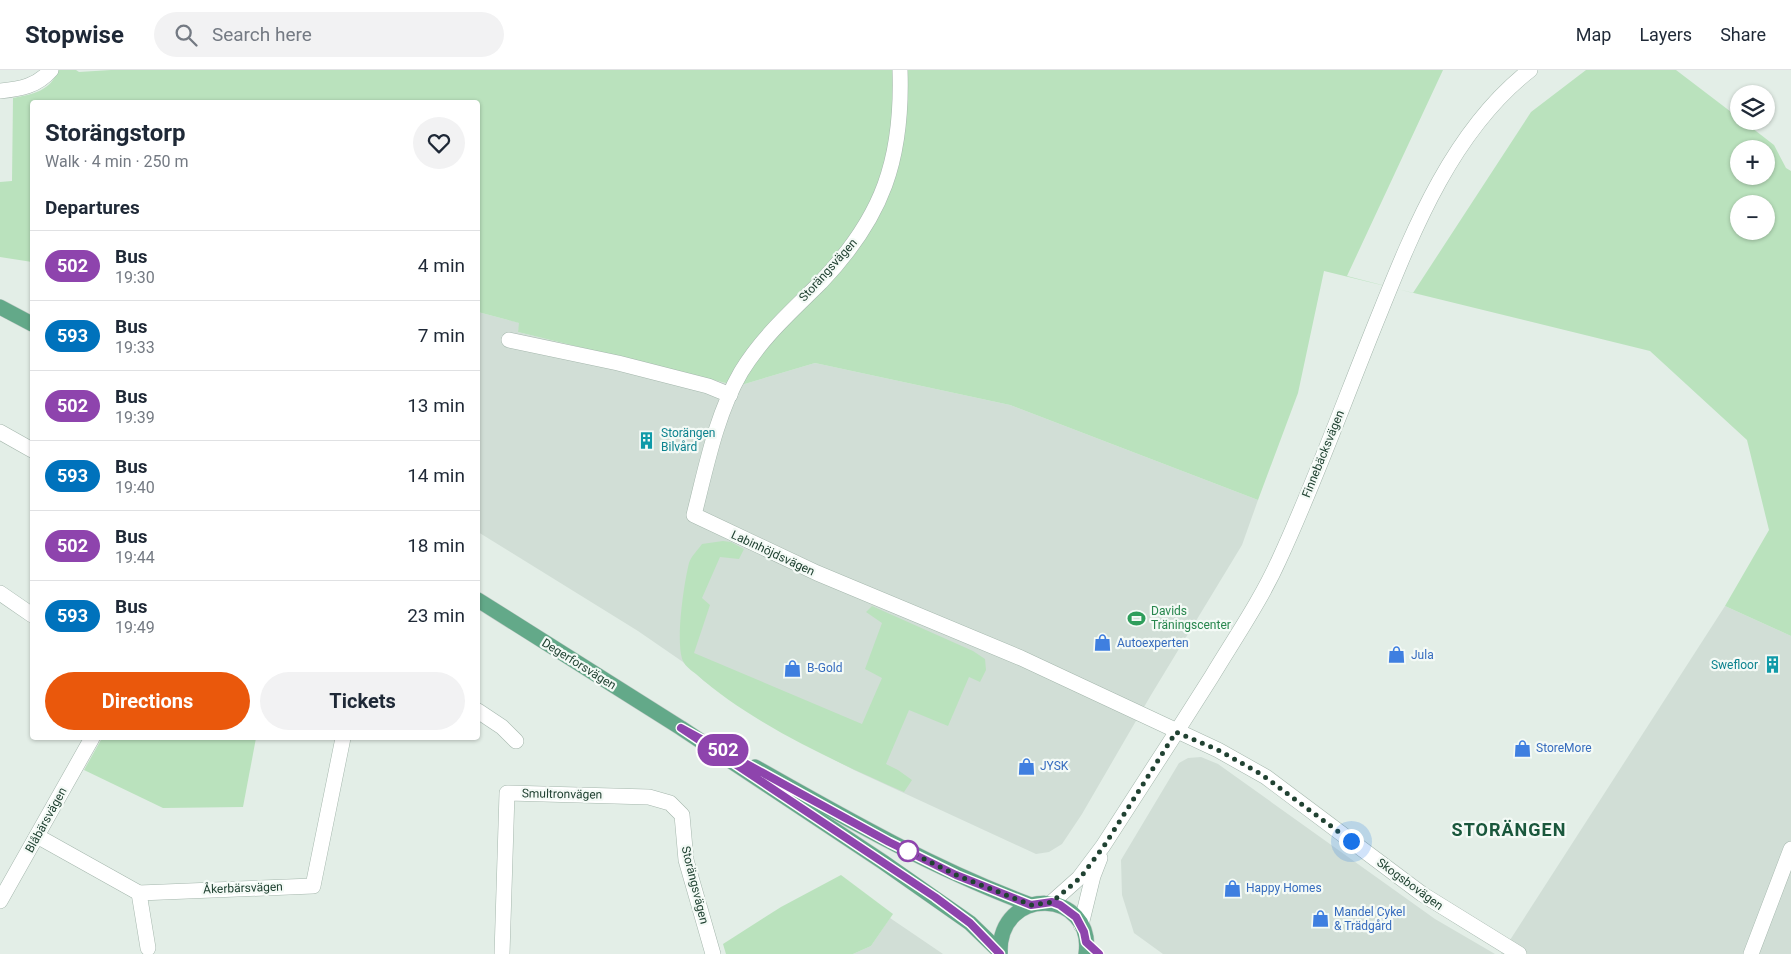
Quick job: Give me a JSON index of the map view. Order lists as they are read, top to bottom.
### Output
{
  "streets": {
    "main road": ["Degerforsvägen"],
    "street": [
      "Storängsvägen",
      "Finnebäcksvägen",
      "Labinhöjdsvägen",
      "Smultronvägen",
      "Blåbärsvägen",
      "Skogsbovägen",
      "Åkerbärsvägen"
    ]
  },
  "crossings": [
    ["Storängsvägen", "Labinhöjdsvägen"],
    ["Storängsvägen", "Smultronvägen"],
    ["Finnebäcksvägen", "Labinhöjdsvägen"],
    ["Finnebäcksvägen", "Skogsbovägen"],
    ["Labinhöjdsvägen", "Skogsbovägen"]
  ],
  "districts": ["STORÄNGEN"],
  "places": {
    "building": ["Storängen Bilvård", "Swefloor"],
    "sports": ["Davids Träningscenter"],
    "shop": [
      "Autoexperten",
      "Jula",
      "B-Gold",
      "StoreMore",
      "JYSK",
      "Happy Homes",
      "Mandel Cykel & Trädgård"
    ]
  },
  "lines": ["bus line 502"],
  "page": {
    "header": "Stopwise",
    "search": "Search here",
    "nav": ["Map", "Layers", "Share"],
    "on_map": "502",
    "map_buttons": ["+", "−"],
    "heading": [
      ["Storängstorp", "Walk · 4 min · 250 m"],
      "Departures"
    ],
    "list": [
      {
        "mark": "502",
        "name": "Bus",
        "note": "19:30",
        "value": "4 min"
      },
      {
        "mark": "593",
        "name": "Bus",
        "note": "19:33",
        "value": "7 min"
      },
      {
        "mark": "502",
        "name": "Bus",
        "note": "19:39",
        "value": "13 min"
      },
      {
        "mark": "593",
        "name": "Bus",
        "note": "19:40",
        "value": "14 min"
      },
      {
        "mark": "502",
        "name": "Bus",
        "note": "19:44",
        "value": "18 min"
      },
      {
        "mark": "593",
        "name": "Bus",
        "note": "19:49",
        "value": "23 min"
      }
    ],
    "buttons": ["Directions", "Tickets"]
  }
}
